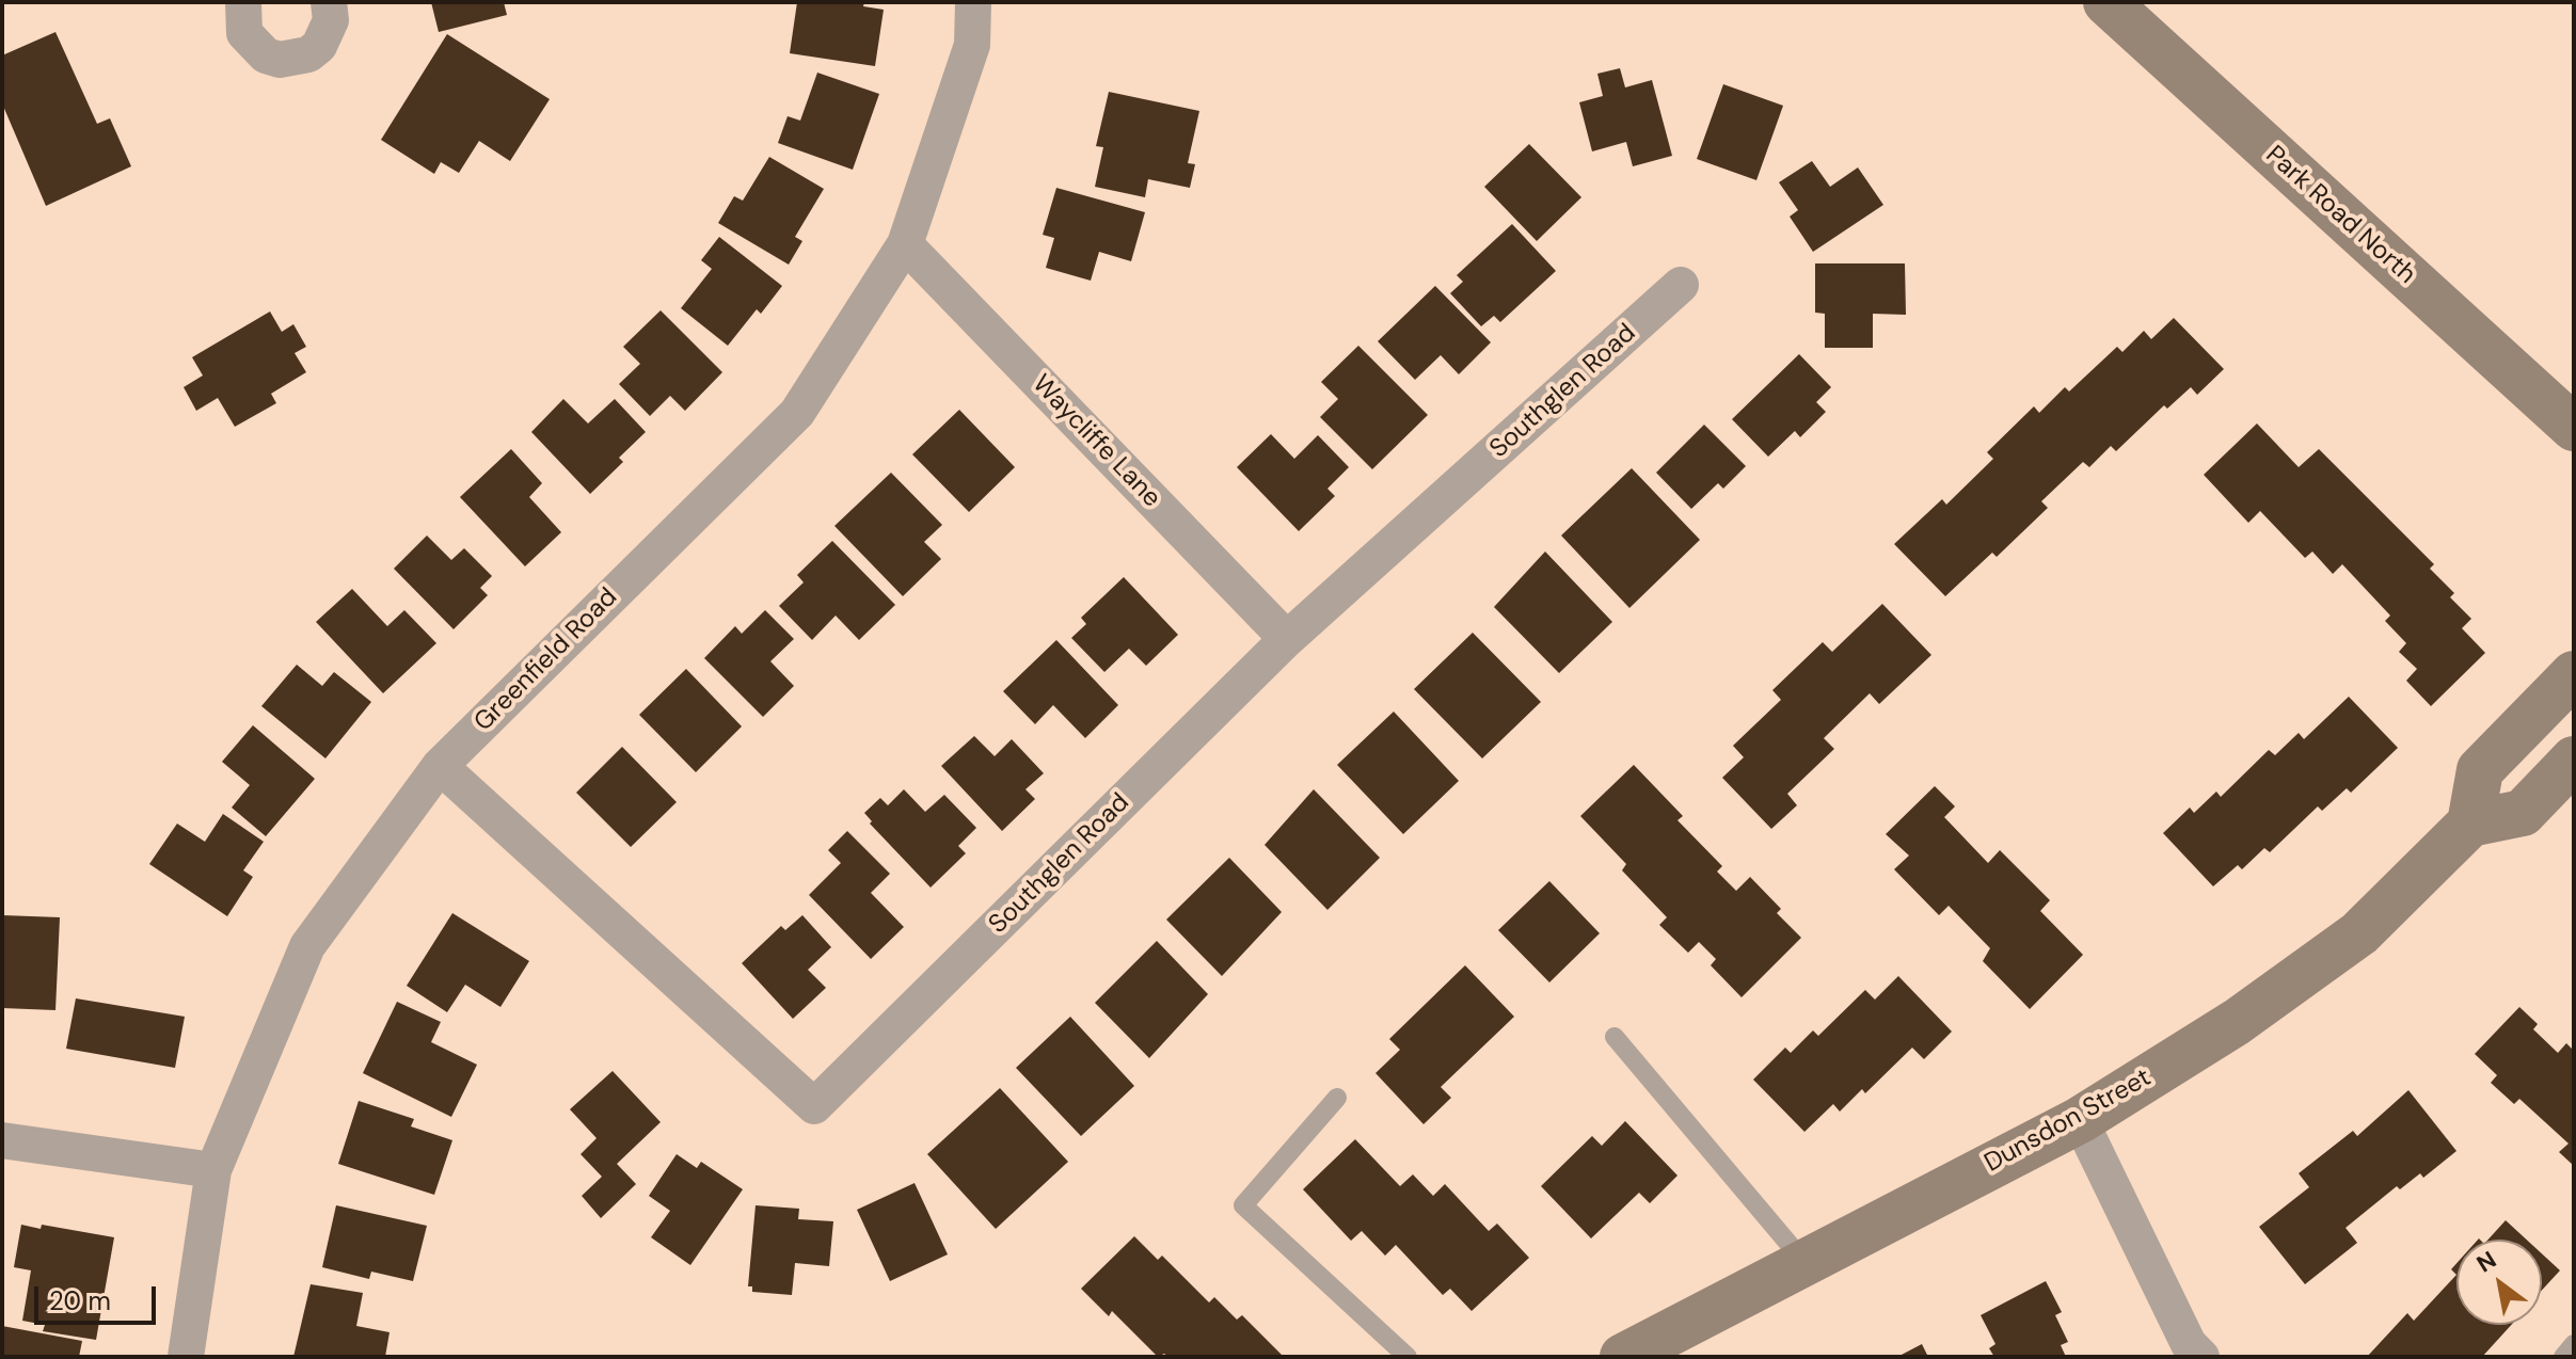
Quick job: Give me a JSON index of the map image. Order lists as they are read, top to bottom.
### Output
{
  "streets": {
    "main road": ["Park Road North", "Dunsdon Street"],
    "street": ["Southglen Road", "Waycliffe Lane", "Greenfield Road"]
  },
  "crossings": [
    ["Southglen Road", "Waycliffe Lane"],
    ["Southglen Road", "Greenfield Road"],
    ["Waycliffe Lane", "Greenfield Road"]
  ],
  "scale_bar": "20 m",
  "north": "top left"
}
